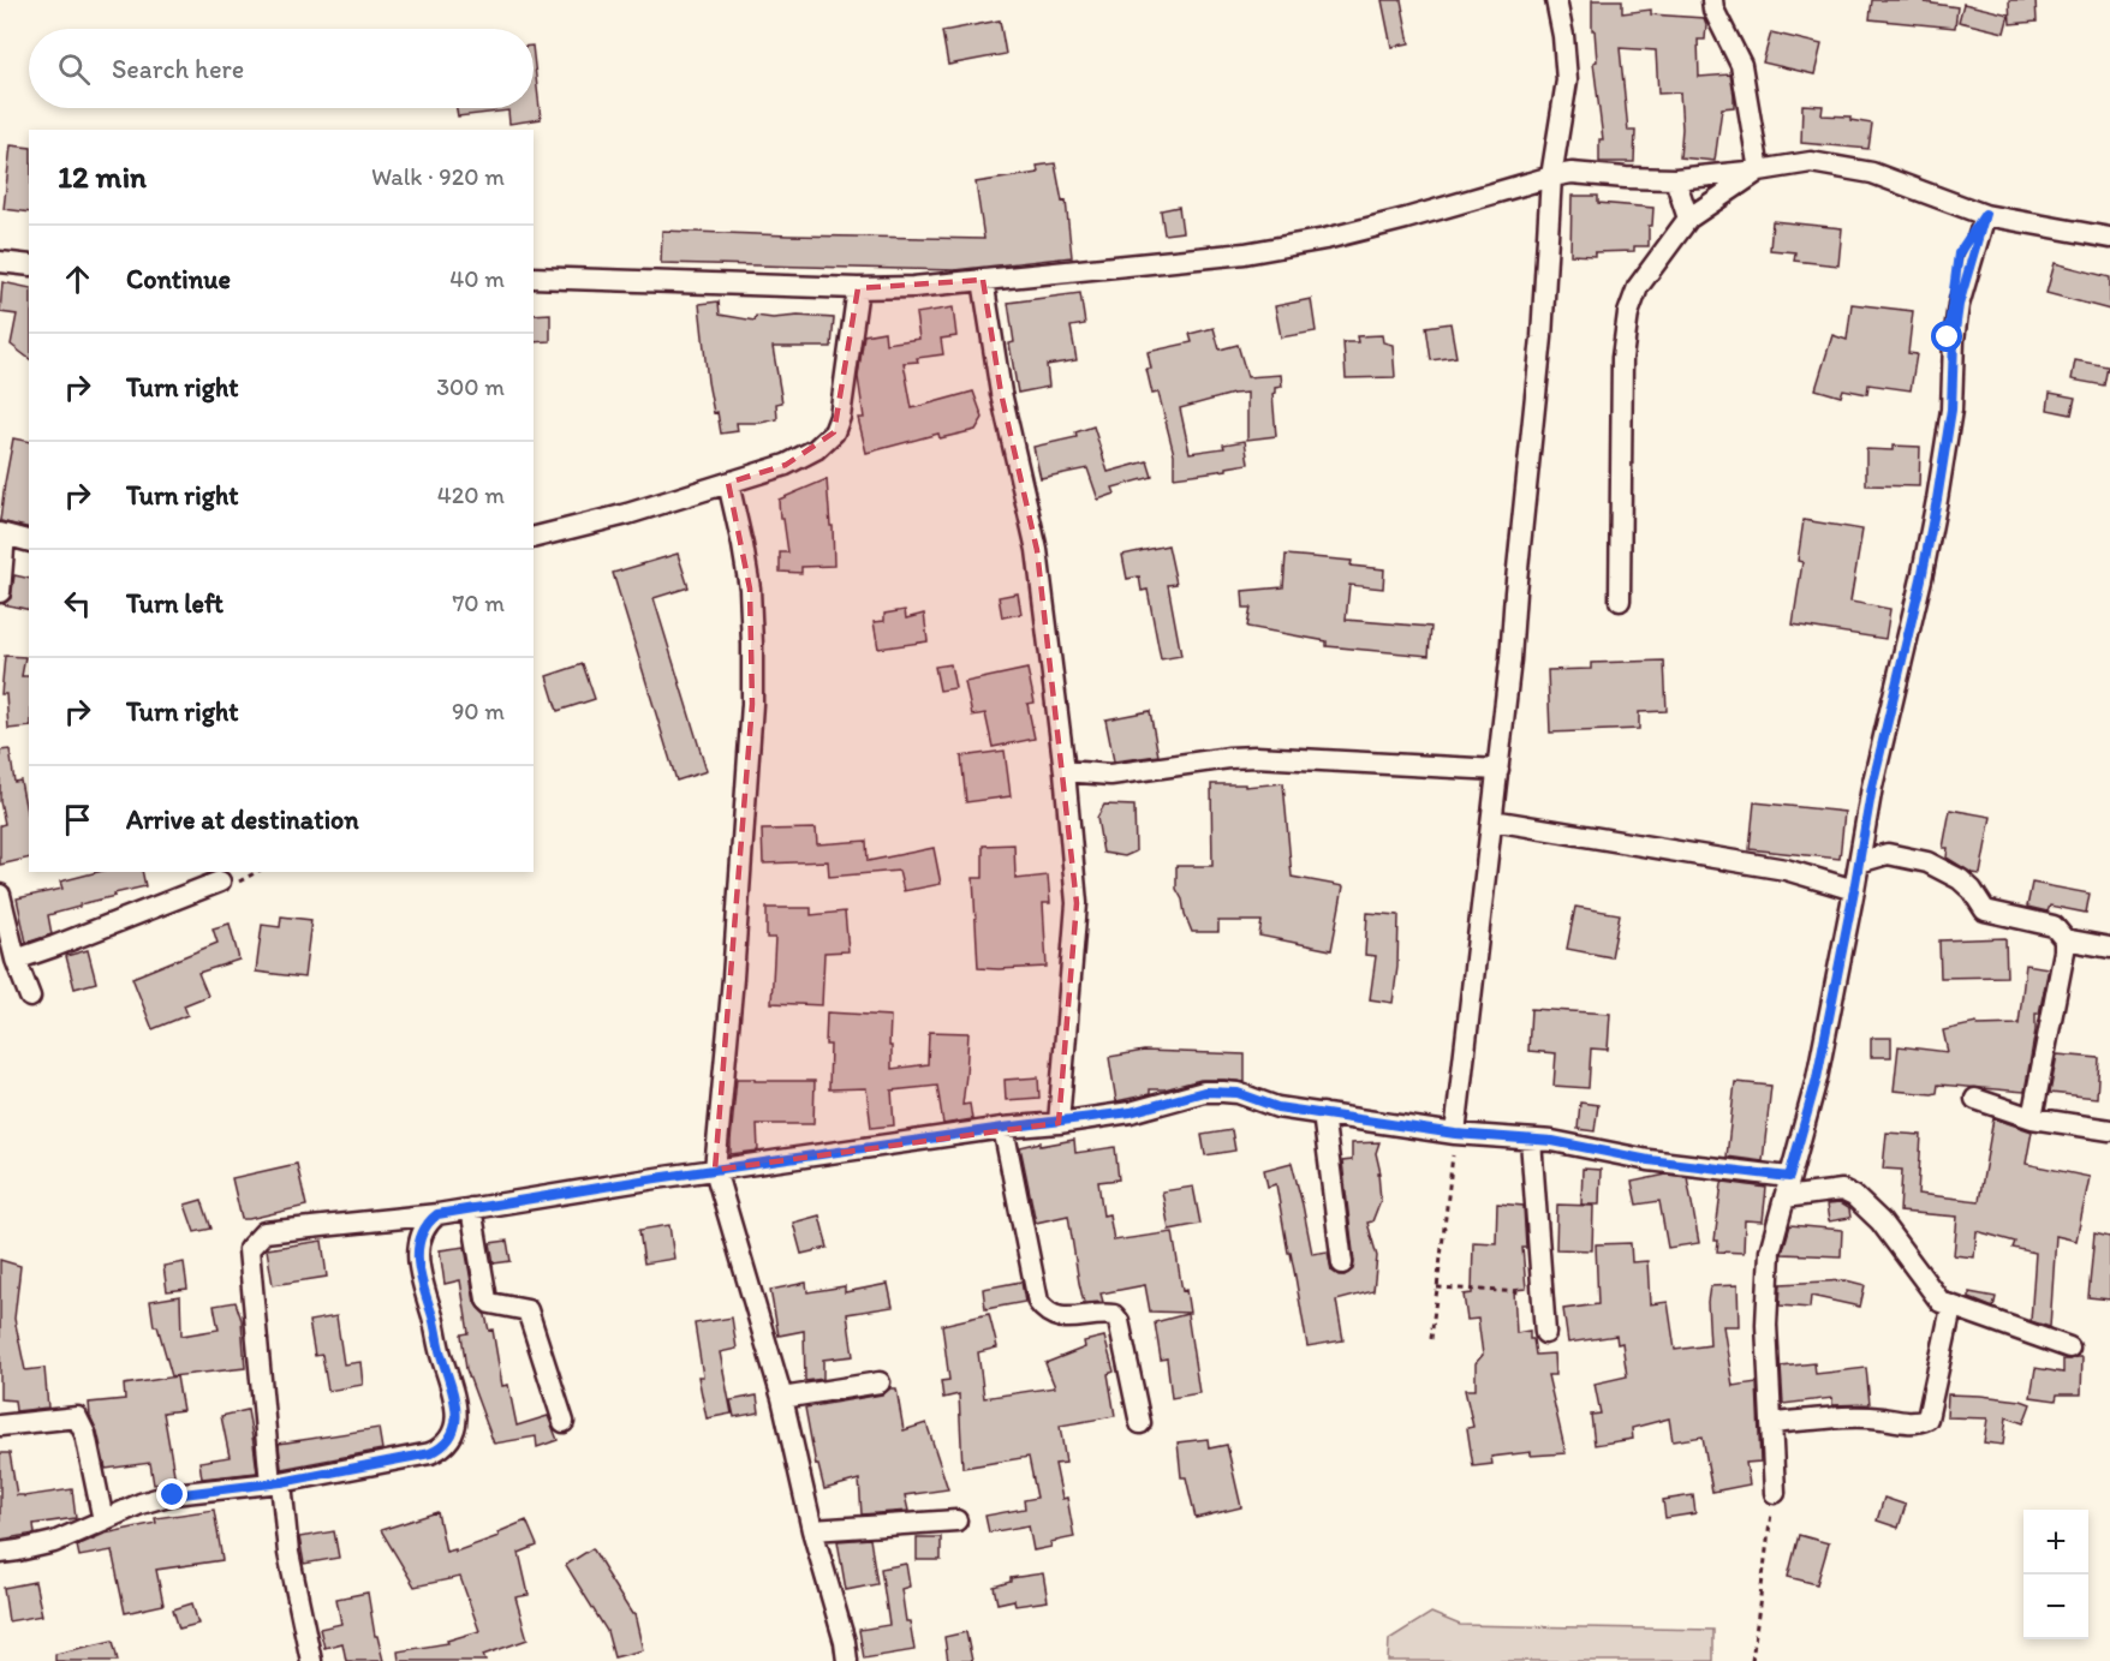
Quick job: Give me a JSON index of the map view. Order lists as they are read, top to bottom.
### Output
{
  "page": {
    "search": "Search here",
    "heading": ["12 min", "Walk · 920 m"],
    "list": [
      ["Continue", "40 m"],
      ["Turn right", "300 m"],
      ["Turn right", "420 m"],
      ["Turn left", "70 m"],
      ["Turn right", "90 m"],
      "Arrive at destination"
    ],
    "map_buttons": ["+", "−"]
  }
}
